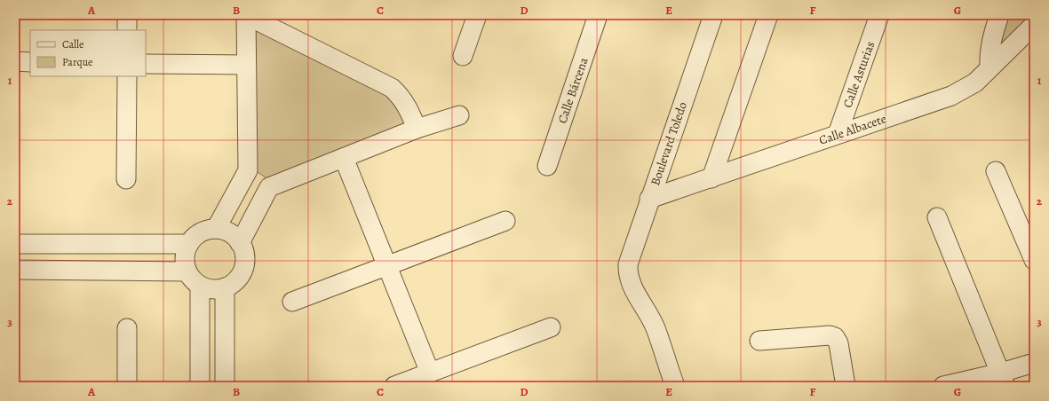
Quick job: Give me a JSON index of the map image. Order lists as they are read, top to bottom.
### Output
{
  "streets": {
    "street": [
      "Calle Asturias",
      "Calle Bárcena",
      "Calle Albacete",
      "Boulevard Toledo"
    ]
  },
  "crossings": [
    ["Calle Asturias", "Calle Albacete"],
    ["Calle Albacete", "Boulevard Toledo"]
  ],
  "legend": ["Calle", "Parque"],
  "grid": {
    "columns": [
      "A",
      "B",
      "C",
      "D",
      "E",
      "F",
      "G"
    ],
    "rows": ["1", "2", "3"]
  }
}
